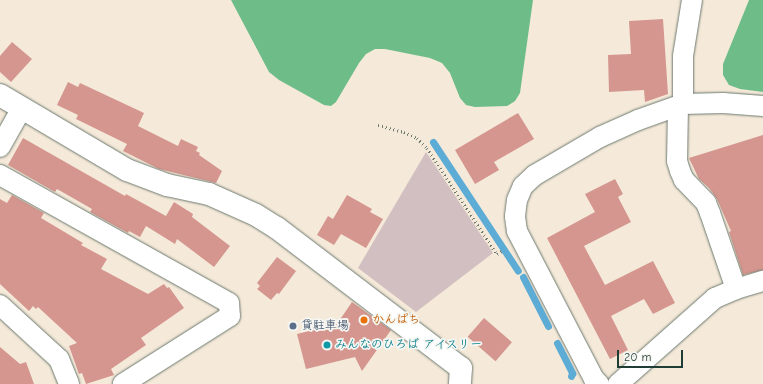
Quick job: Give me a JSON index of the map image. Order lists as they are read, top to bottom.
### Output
{
  "places": ["かんぱち", "貸駐車場", "みんなのひろば アイスリー"],
  "scale_bar": "20 m"
}
